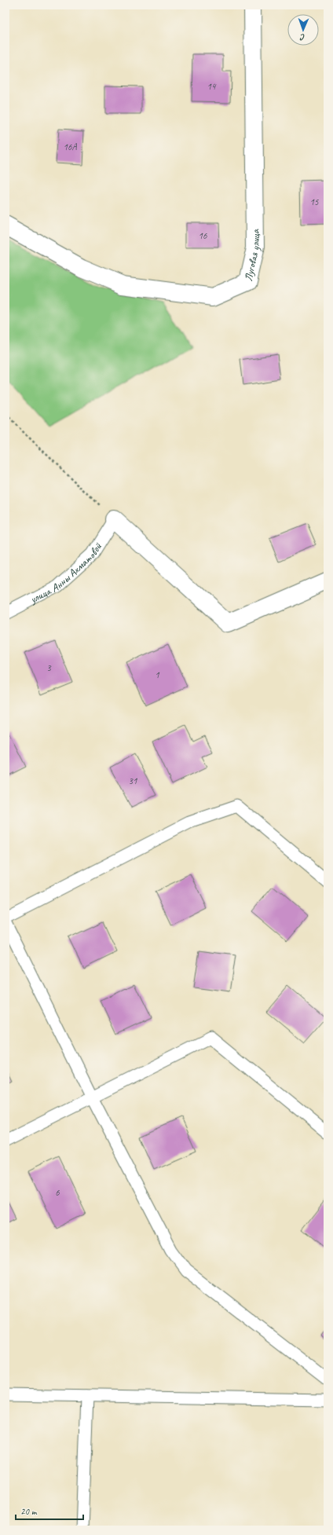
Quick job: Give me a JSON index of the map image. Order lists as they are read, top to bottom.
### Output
{
  "streets": {
    "street": ["Луговая улица"],
    "lane": ["улица Анны Ахматовой"]
  },
  "house_numbers": [
    "14",
    "16А",
    "15",
    "16",
    "3",
    "1",
    "31",
    "6"
  ],
  "scale_bar": "20 m",
  "north": "bottom"
}
